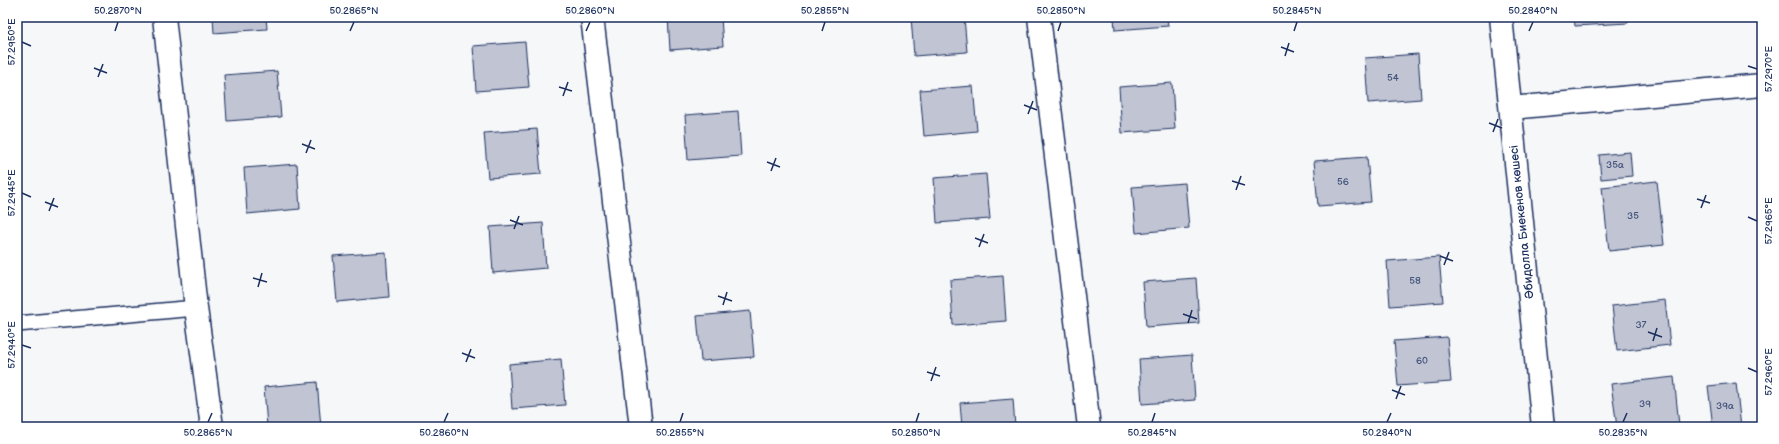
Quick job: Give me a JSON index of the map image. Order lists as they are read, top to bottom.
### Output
{
  "streets": {
    "street": ["Әбидолла Биекенов көшесі"]
  },
  "house_numbers": [
    "54",
    "35а",
    "56",
    "35",
    "58",
    "37",
    "60",
    "39",
    "39а"
  ],
  "coordinates": [
    "50.2870°N",
    "50.2865°N",
    "50.2860°N",
    "50.2855°N",
    "50.2850°N",
    "50.2845°N",
    "50.2840°N",
    "57.2950°E",
    "57.2970°E",
    "57.2945°E",
    "57.2965°E",
    "57.2940°E",
    "57.2960°E",
    "50.2835°N"
  ]
}
